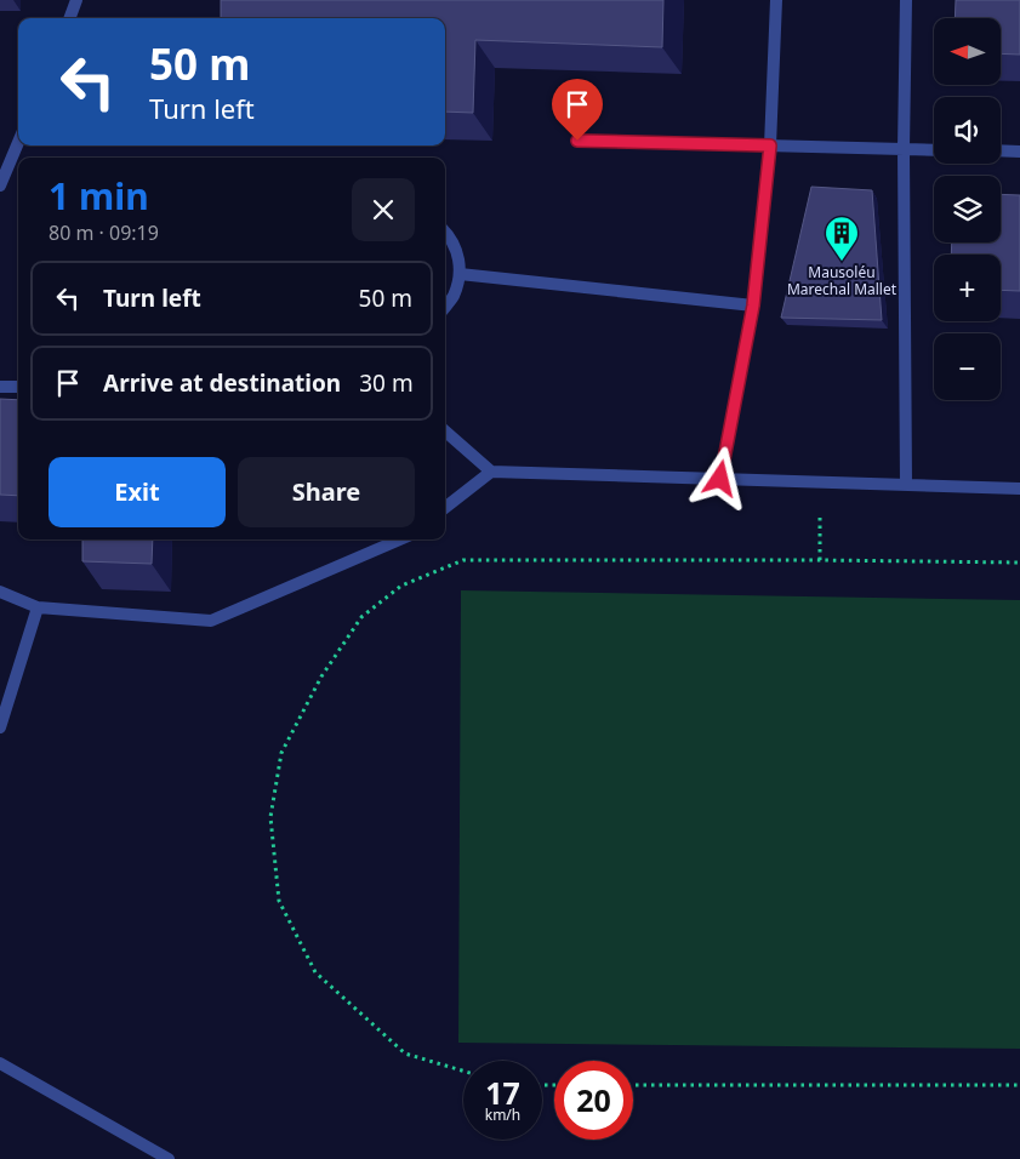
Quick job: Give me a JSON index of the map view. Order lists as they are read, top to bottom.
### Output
{
  "places": {
    "building": ["Mausoléu Marechal Mallet"]
  },
  "north": "left",
  "page": {
    "map_buttons": ["+", "−"],
    "turn": ["50 m", "Turn left"],
    "heading": ["1 min", "80 m · 09:19"],
    "list": [
      {
        "name": "Turn left",
        "value": "50 m"
      },
      {
        "name": "Arrive at destination",
        "value": "30 m"
      }
    ],
    "buttons": ["Exit", "Share"],
    "speed": "17 km/h",
    "limit": "20"
  }
}
